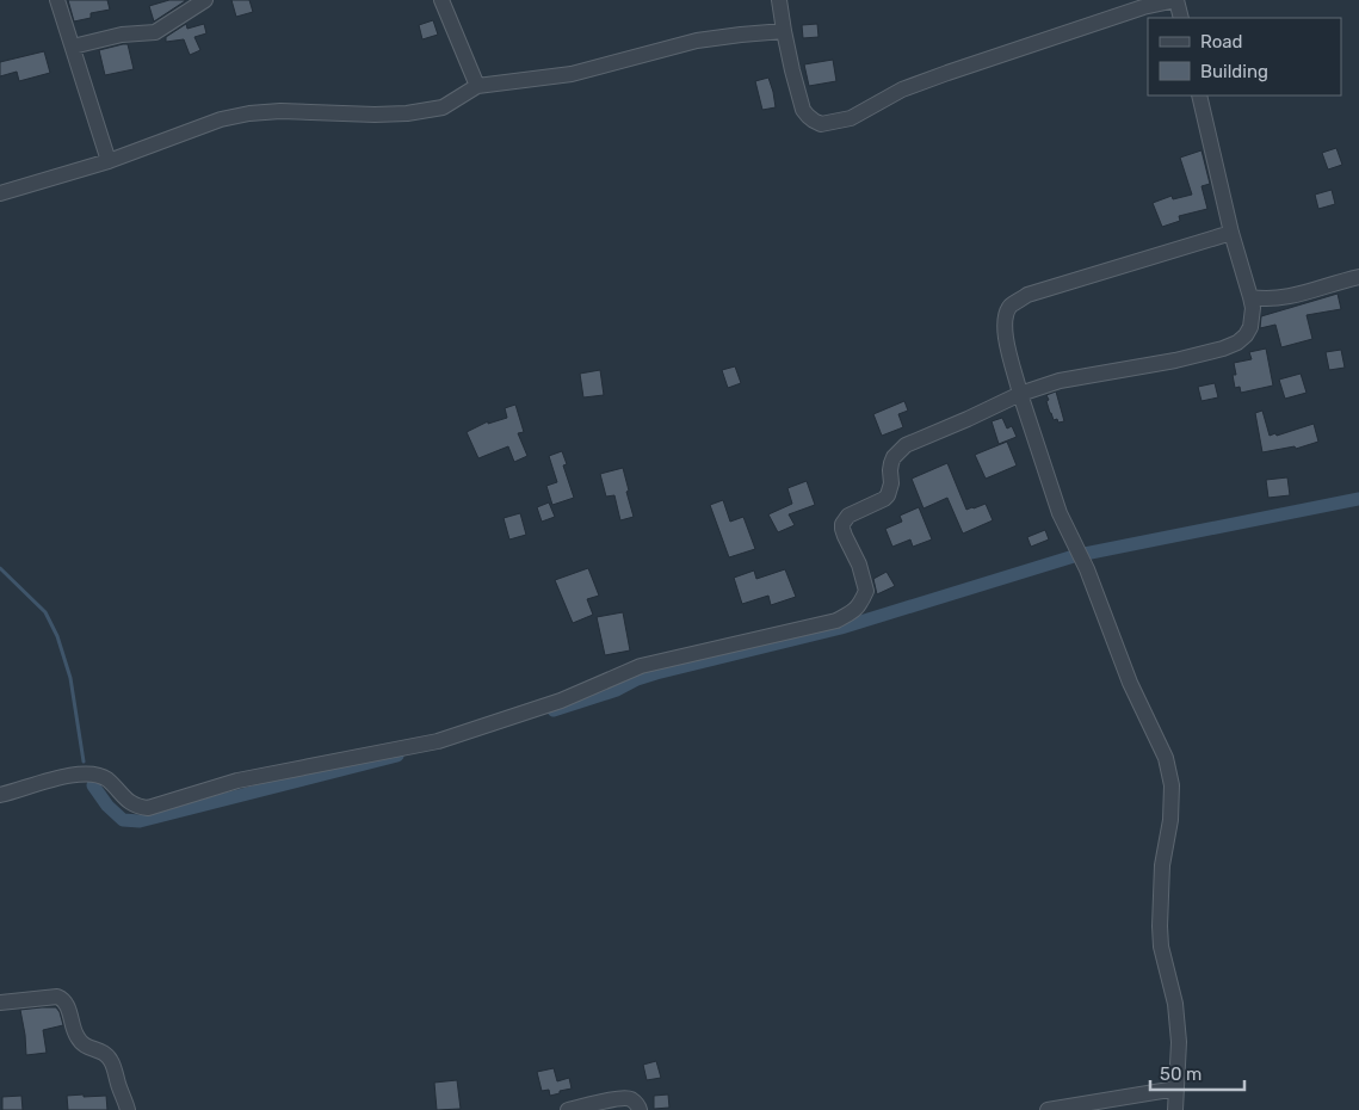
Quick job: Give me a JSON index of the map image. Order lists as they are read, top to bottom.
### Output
{
  "legend": ["Road", "Building"],
  "scale_bar": "50 m"
}
